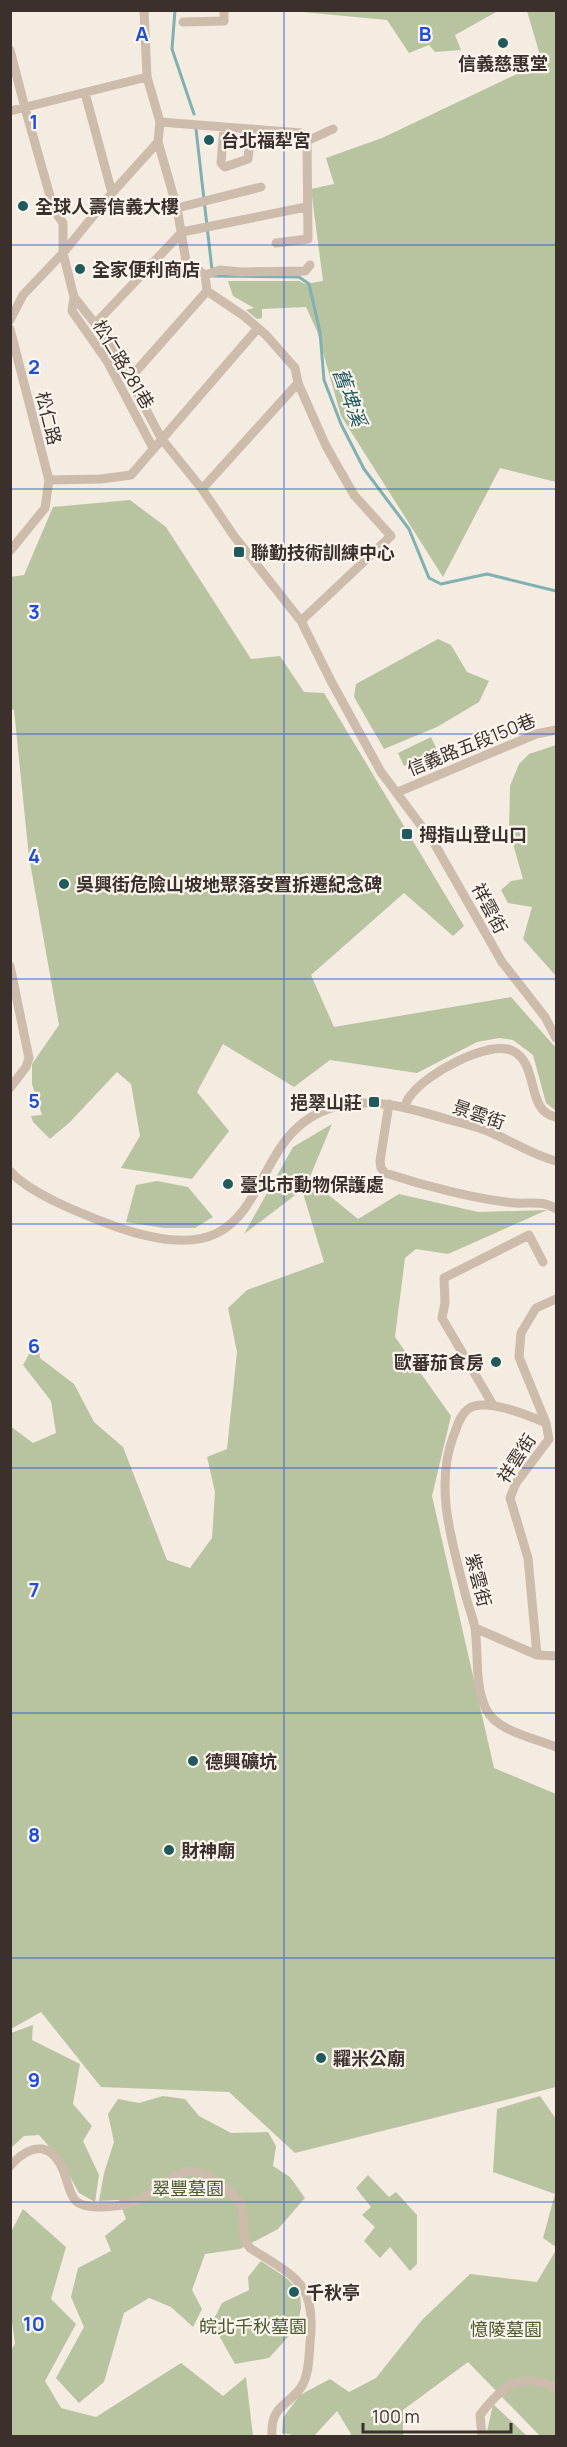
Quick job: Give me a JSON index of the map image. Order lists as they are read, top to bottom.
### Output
{
  "streets": {
    "street": [
      "松仁路281巷",
      "松仁路",
      "信義路五段150巷",
      "祥雲街",
      "景雲街",
      "紫雲街"
    ]
  },
  "crossings": [
    ["松仁路281巷", "祥雲街"],
    ["信義路五段150巷", "祥雲街"]
  ],
  "water": ["舊埤溪"],
  "parks": ["翠豐墓園", "皖北千秋墓園", "憶陵墓園"],
  "places": {
    "other": [
      "信義慈惠堂",
      "台北福犁宮",
      "全球人壽信義大樓",
      "全家便利商店",
      "吳興街危險山坡地聚落安置拆遷紀念碑",
      "臺北市動物保護處",
      "歐蕃茄食房",
      "德興礦坑",
      "財神廟",
      "糶米公廟",
      "千秋亭"
    ],
    "transit": ["聯勤技術訓練中心", "拇指山登山口", "挹翠山莊"]
  },
  "scale_bar": "100 m",
  "grid": {
    "columns": ["A", "B"],
    "rows": [
      "1",
      "2",
      "3",
      "4",
      "5",
      "6",
      "7",
      "8",
      "9",
      "10"
    ]
  }
}
